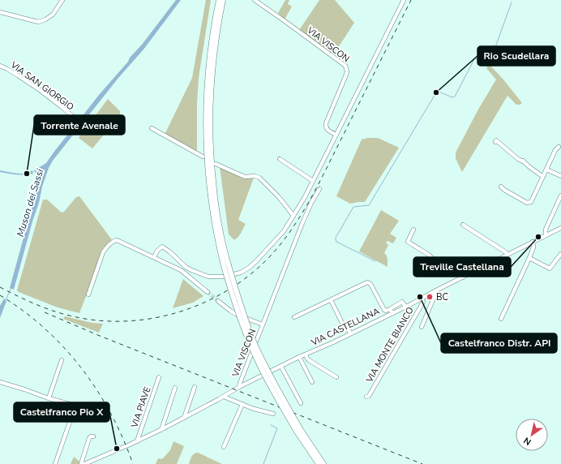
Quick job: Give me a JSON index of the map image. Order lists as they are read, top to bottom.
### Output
{
  "streets": {
    "street": [
      "VIA VISCON",
      "VIA SAN GIORGIO",
      "VIA CASTELLANA",
      "VIA MONTE BIANCO",
      "VIA PIAVE"
    ]
  },
  "crossings": [
    ["VIA VISCON", "VIA CASTELLANA"],
    ["VIA CASTELLANA", "VIA MONTE BIANCO"],
    ["VIA CASTELLANA", "VIA PIAVE"]
  ],
  "water": ["Muson dei Sassi"],
  "places": [
    "Rio Scudellara",
    "Torrente Avenale",
    "Treville Castellana",
    "Castelfranco Distr. API",
    "BC",
    "Castelfranco Pio X"
  ],
  "north": "bottom left"
}
